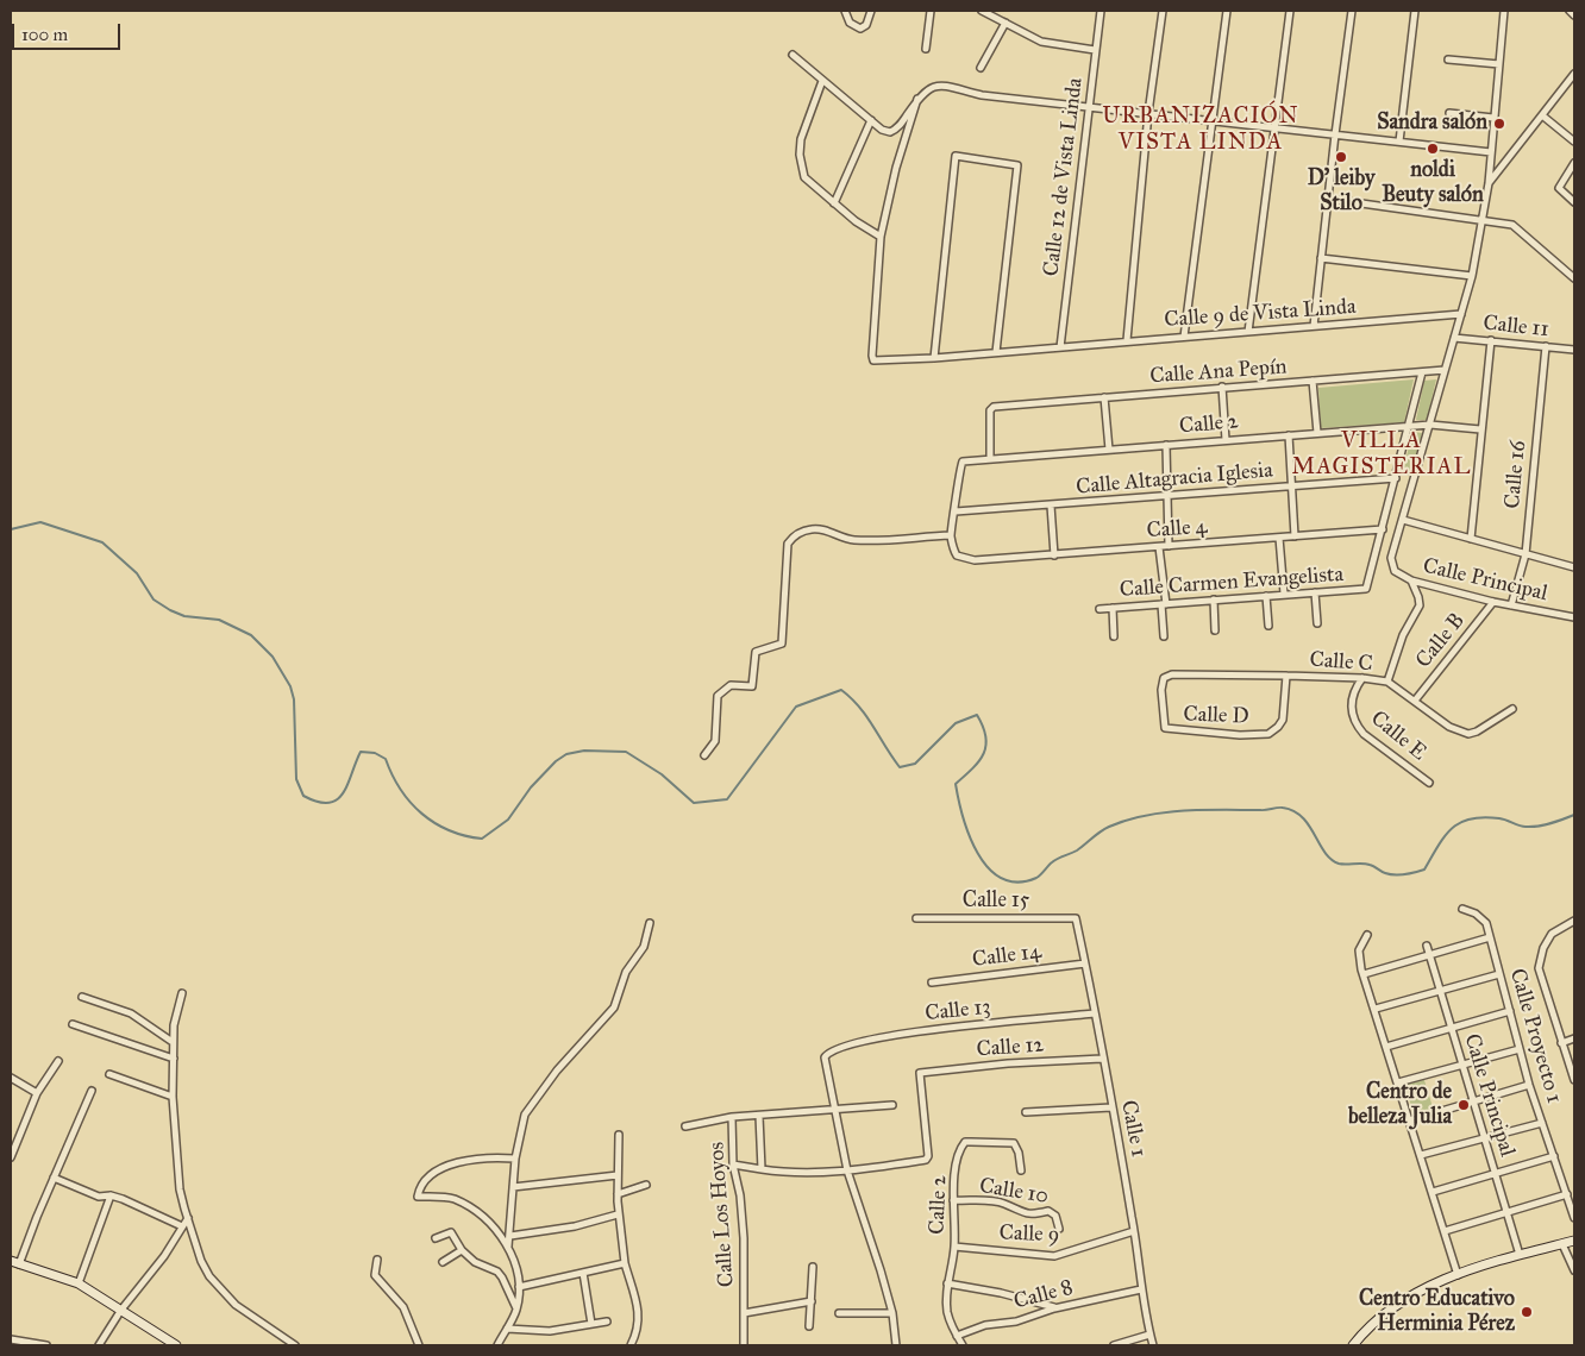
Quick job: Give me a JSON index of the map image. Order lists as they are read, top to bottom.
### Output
{
  "streets": {
    "street": [
      "Calle 12 de Vista Linda",
      "Calle 9 de Vista Linda",
      "Calle 11",
      "Calle Ana Pepín",
      "Calle 2",
      "Calle 16",
      "Calle Altagracia Iglesia",
      "Calle 4",
      "Calle Principal",
      "Calle Carmen Evangelista",
      "Calle B",
      "Calle C",
      "Calle D",
      "Calle E",
      "Calle 15",
      "Calle 14",
      "Calle 13",
      "Calle Proyecto 1",
      "Calle 12",
      "Calle 1",
      "Calle 10",
      "Calle Los Hoyos",
      "Calle 9",
      "Calle 8"
    ]
  },
  "crossings": [
    ["Calle 12 de Vista Linda", "Calle 9 de Vista Linda"],
    ["Calle 11", "Calle 16"],
    ["Calle Ana Pepín", "Calle 2"],
    ["Calle 2", "Calle Altagracia Iglesia"],
    ["Calle 2", "Calle 10"],
    ["Calle 2", "Calle 9"],
    ["Calle 2", "Calle 8"],
    ["Calle 16", "Calle Principal"],
    ["Calle 4", "Calle Carmen Evangelista"],
    ["Calle Principal", "Calle B"],
    ["Calle B", "Calle C"],
    ["Calle C", "Calle D"],
    ["Calle C", "Calle E"],
    ["Calle 15", "Calle 1"],
    ["Calle 14", "Calle 1"],
    ["Calle 13", "Calle 1"],
    ["Calle 12", "Calle 1"],
    ["Calle 1", "Calle 9"],
    ["Calle 1", "Calle 8"]
  ],
  "districts": ["URBANIZACIÓN VISTA LINDA", "VILLA MAGISTERIAL"],
  "places": [
    "Sandra salón",
    "noldi Beuty salón",
    "D’ leiby Stilo",
    "Centro de belleza Julia",
    "Centro Educativo Herminia Pérez"
  ],
  "scale_bar": "100 m"
}
